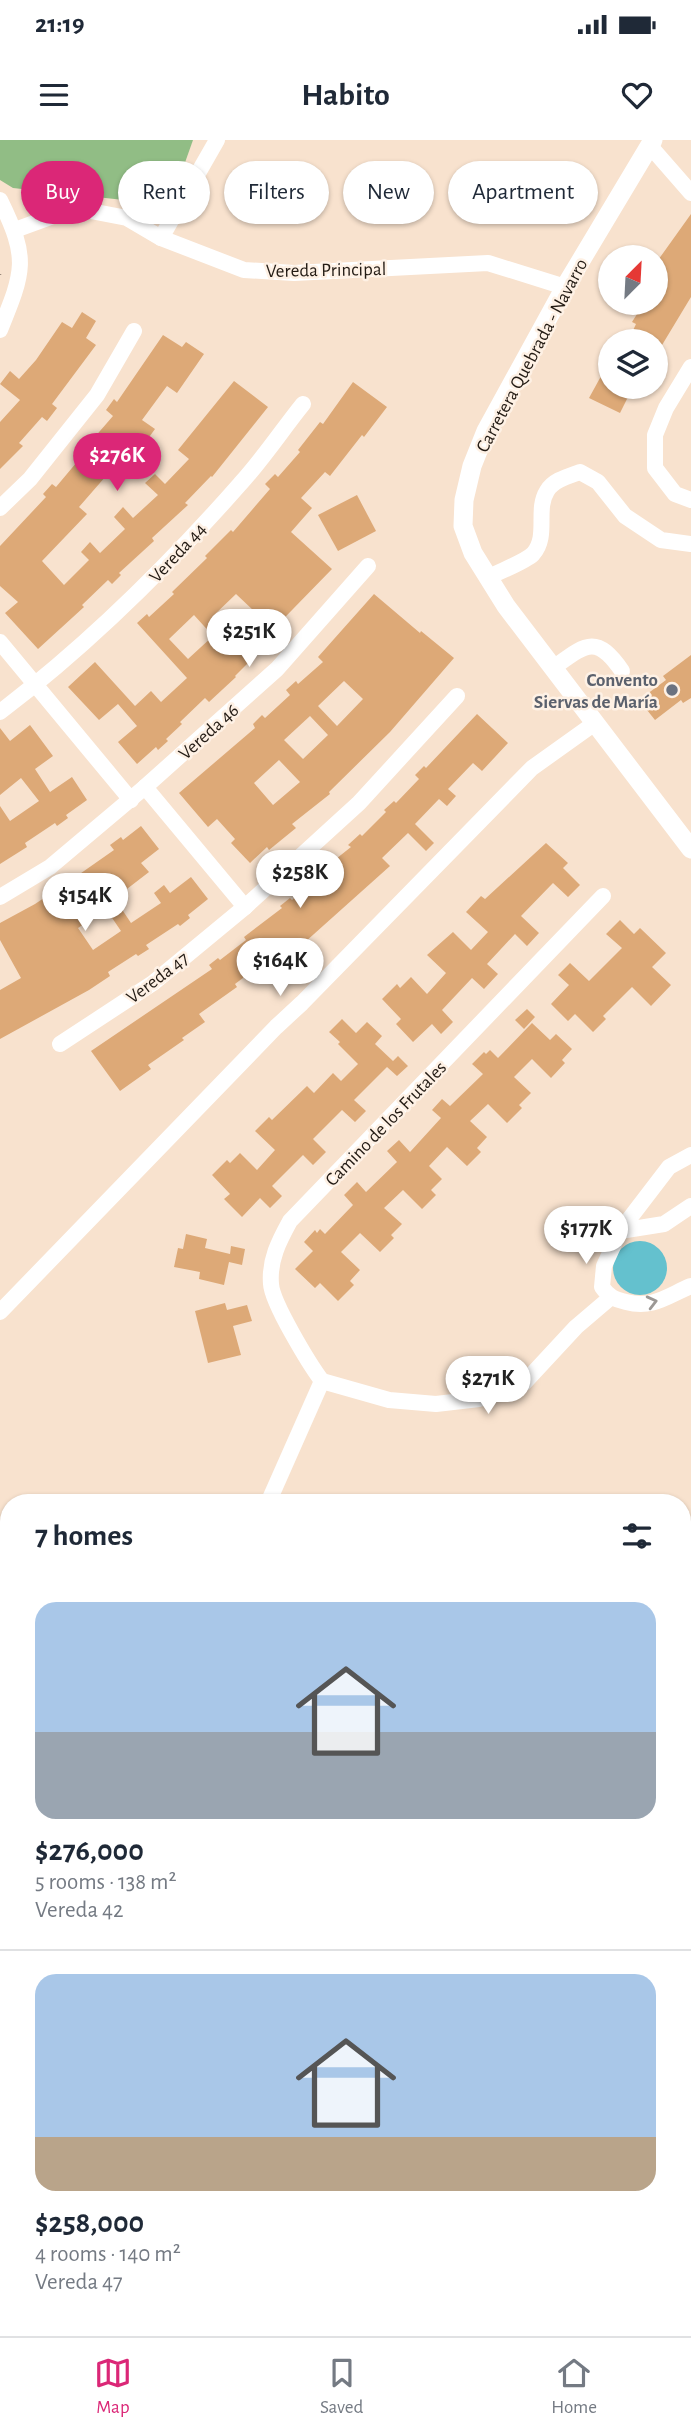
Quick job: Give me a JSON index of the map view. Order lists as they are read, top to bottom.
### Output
{
  "streets": {
    "street": [
      "Vereda Principal",
      "Carretera Quebrada - Navarro",
      "Vereda 44",
      "Vereda 46",
      "Vereda 47",
      "Camino de los Frutales"
    ]
  },
  "crossings": [
    ["Vereda Principal", "Carretera Quebrada - Navarro"]
  ],
  "places": ["Convento Siervas de María"],
  "north": "top right",
  "page": {
    "status": "21:19",
    "header": "Habito",
    "chip": [
      "Buy",
      "Rent",
      "Filters",
      "New",
      "Apartment"
    ],
    "price": [
      "$276K",
      "$251K",
      "$258K",
      "$154K",
      "$164K",
      "$177K",
      "$271K"
    ],
    "heading": "7 homes",
    "list": [
      {
        "name": "$276,000",
        "note": "5 rooms · 138 m² · Vereda 42"
      },
      {
        "name": "$258,000",
        "note": "4 rooms · 140 m² · Vereda 47"
      }
    ],
    "tabs": ["Map", "Saved", "Home"]
  }
}
